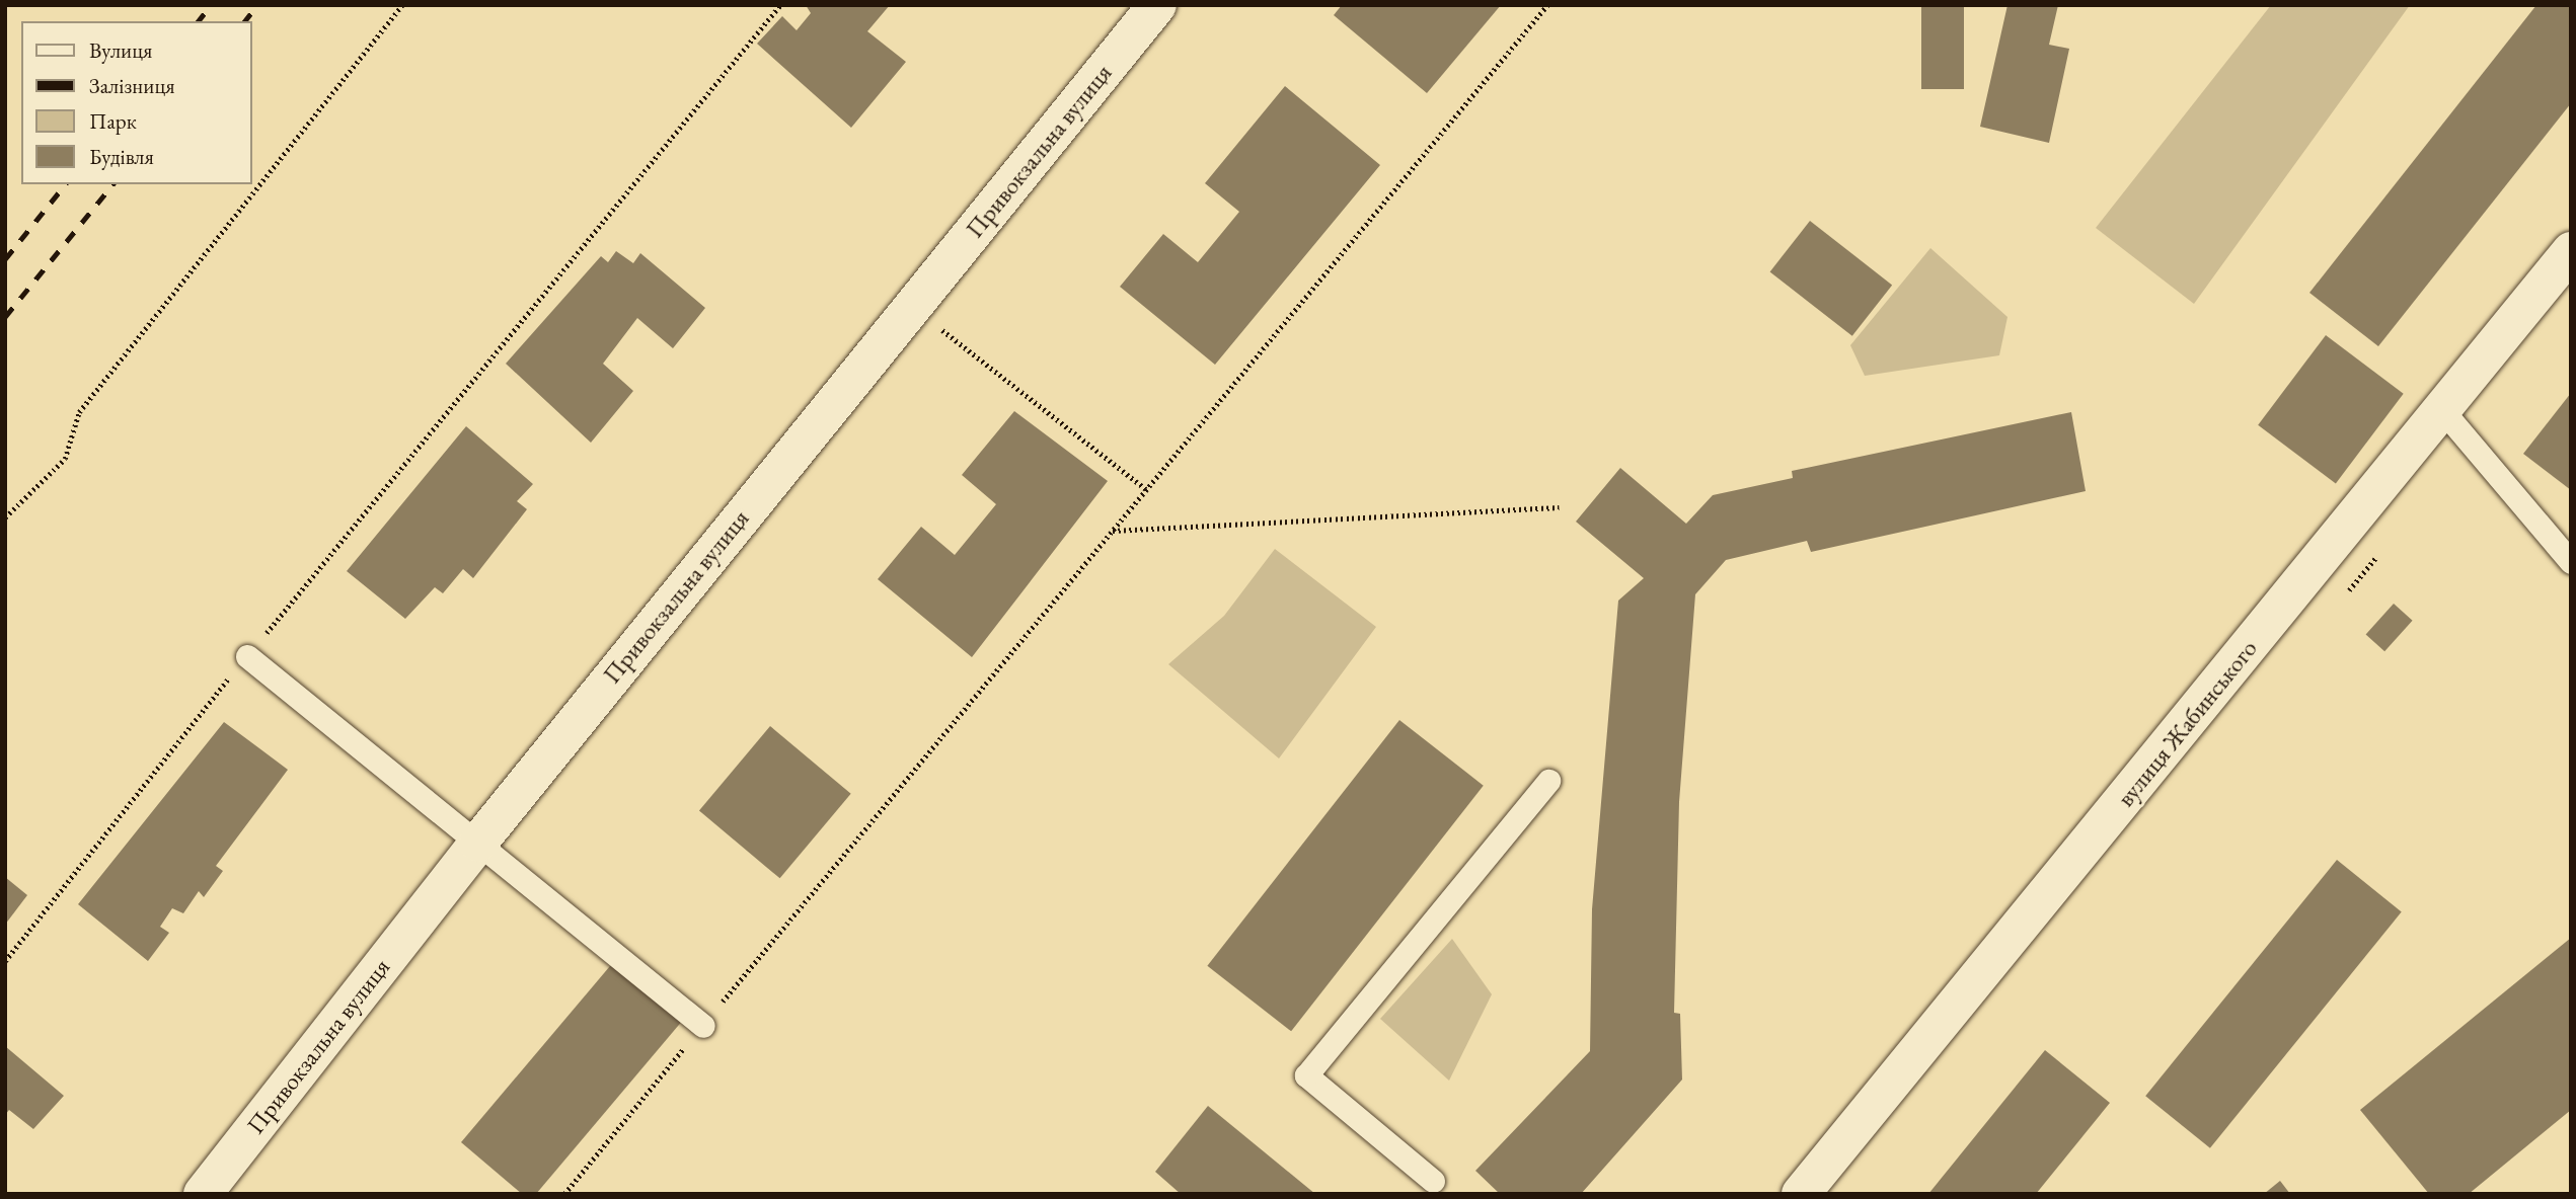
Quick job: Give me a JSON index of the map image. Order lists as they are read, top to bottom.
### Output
{
  "streets": {
    "street": ["Привокзальна вулиця", "вулиця Жабинського"]
  },
  "legend": [
    "Вулиця",
    "Залізниця",
    "Парк",
    "Будівля"
  ]
}
